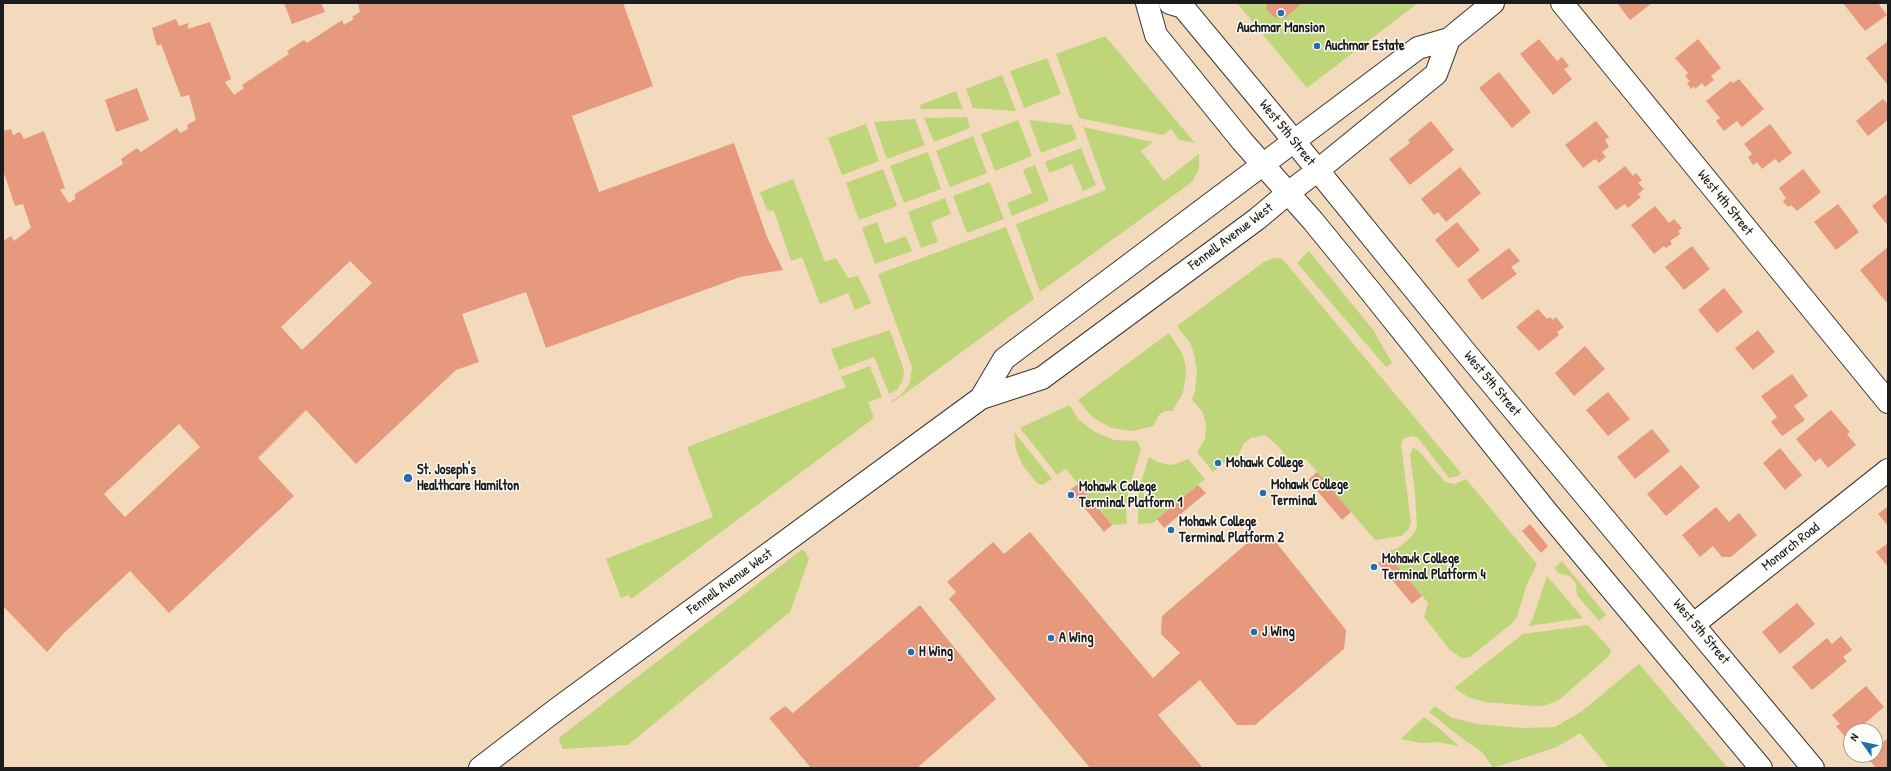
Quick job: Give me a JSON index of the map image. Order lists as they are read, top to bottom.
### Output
{
  "streets": {
    "main road": [
      "West 5th Street",
      "West 4th Street",
      "Fennell Avenue West",
      "Monarch Road"
    ]
  },
  "crossings": [
    ["West 5th Street", "Fennell Avenue West"],
    ["West 5th Street", "Monarch Road"]
  ],
  "places": [
    "Auchmar Mansion",
    "Auchmar Estate",
    "Mohawk College",
    "St. Joseph's Healthcare Hamilton",
    "Mohawk College Terminal",
    "Mohawk College Terminal Platform 1",
    "Mohawk College Terminal Platform 2",
    "Mohawk College Terminal Platform 4",
    "J Wing",
    "A Wing",
    "H Wing"
  ],
  "north": "top left"
}
